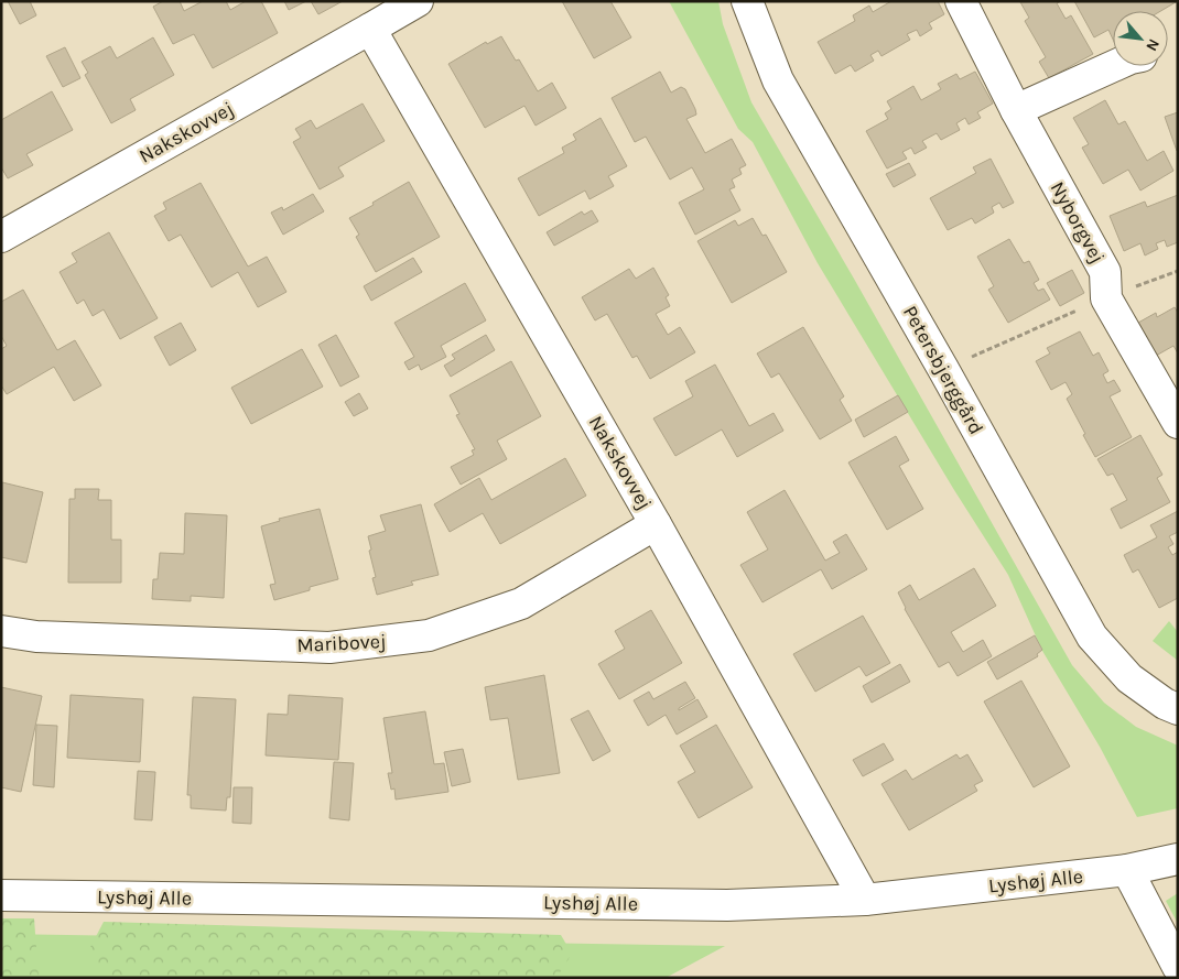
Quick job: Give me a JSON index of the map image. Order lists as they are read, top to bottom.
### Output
{
  "streets": {
    "street": [
      "Nakskovvej",
      "Nyborgvej",
      "Petersbjerggård",
      "Maribovej",
      "Lyshøj Alle"
    ]
  },
  "crossings": [
    ["Nakskovvej", "Maribovej"],
    ["Nakskovvej", "Lyshøj Alle"]
  ],
  "north": "bottom right"
}
